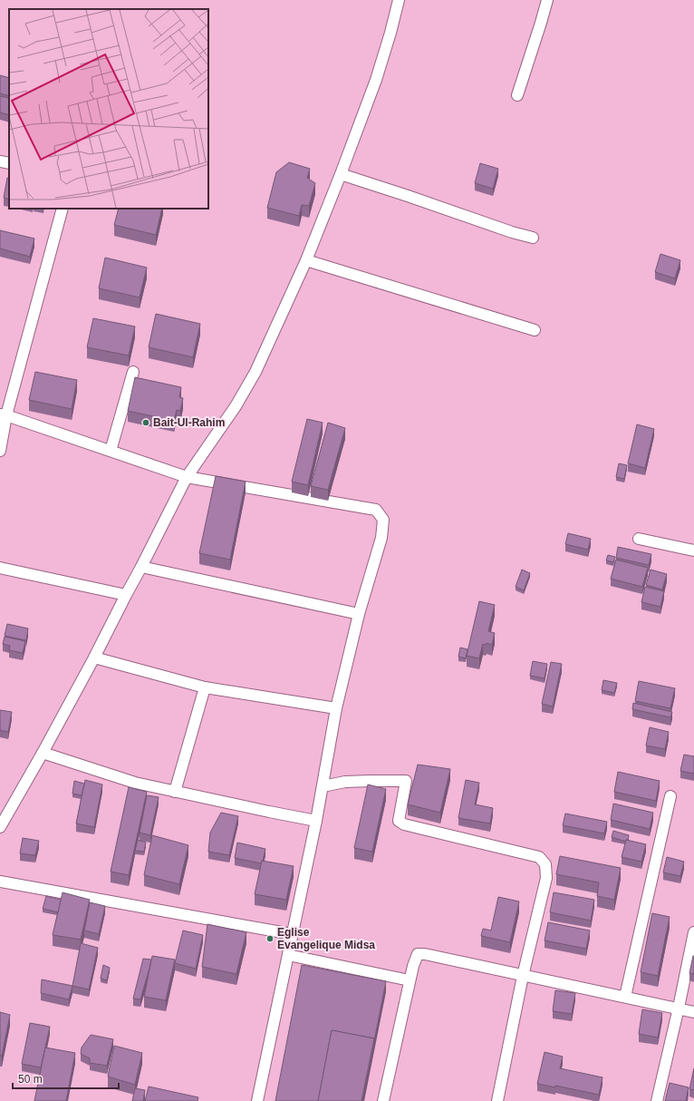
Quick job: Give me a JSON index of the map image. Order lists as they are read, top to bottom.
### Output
{
  "places": ["Bait-Ul-Rahim", "Eglise Evangelique Midsa"],
  "scale_bar": "50 m"
}
